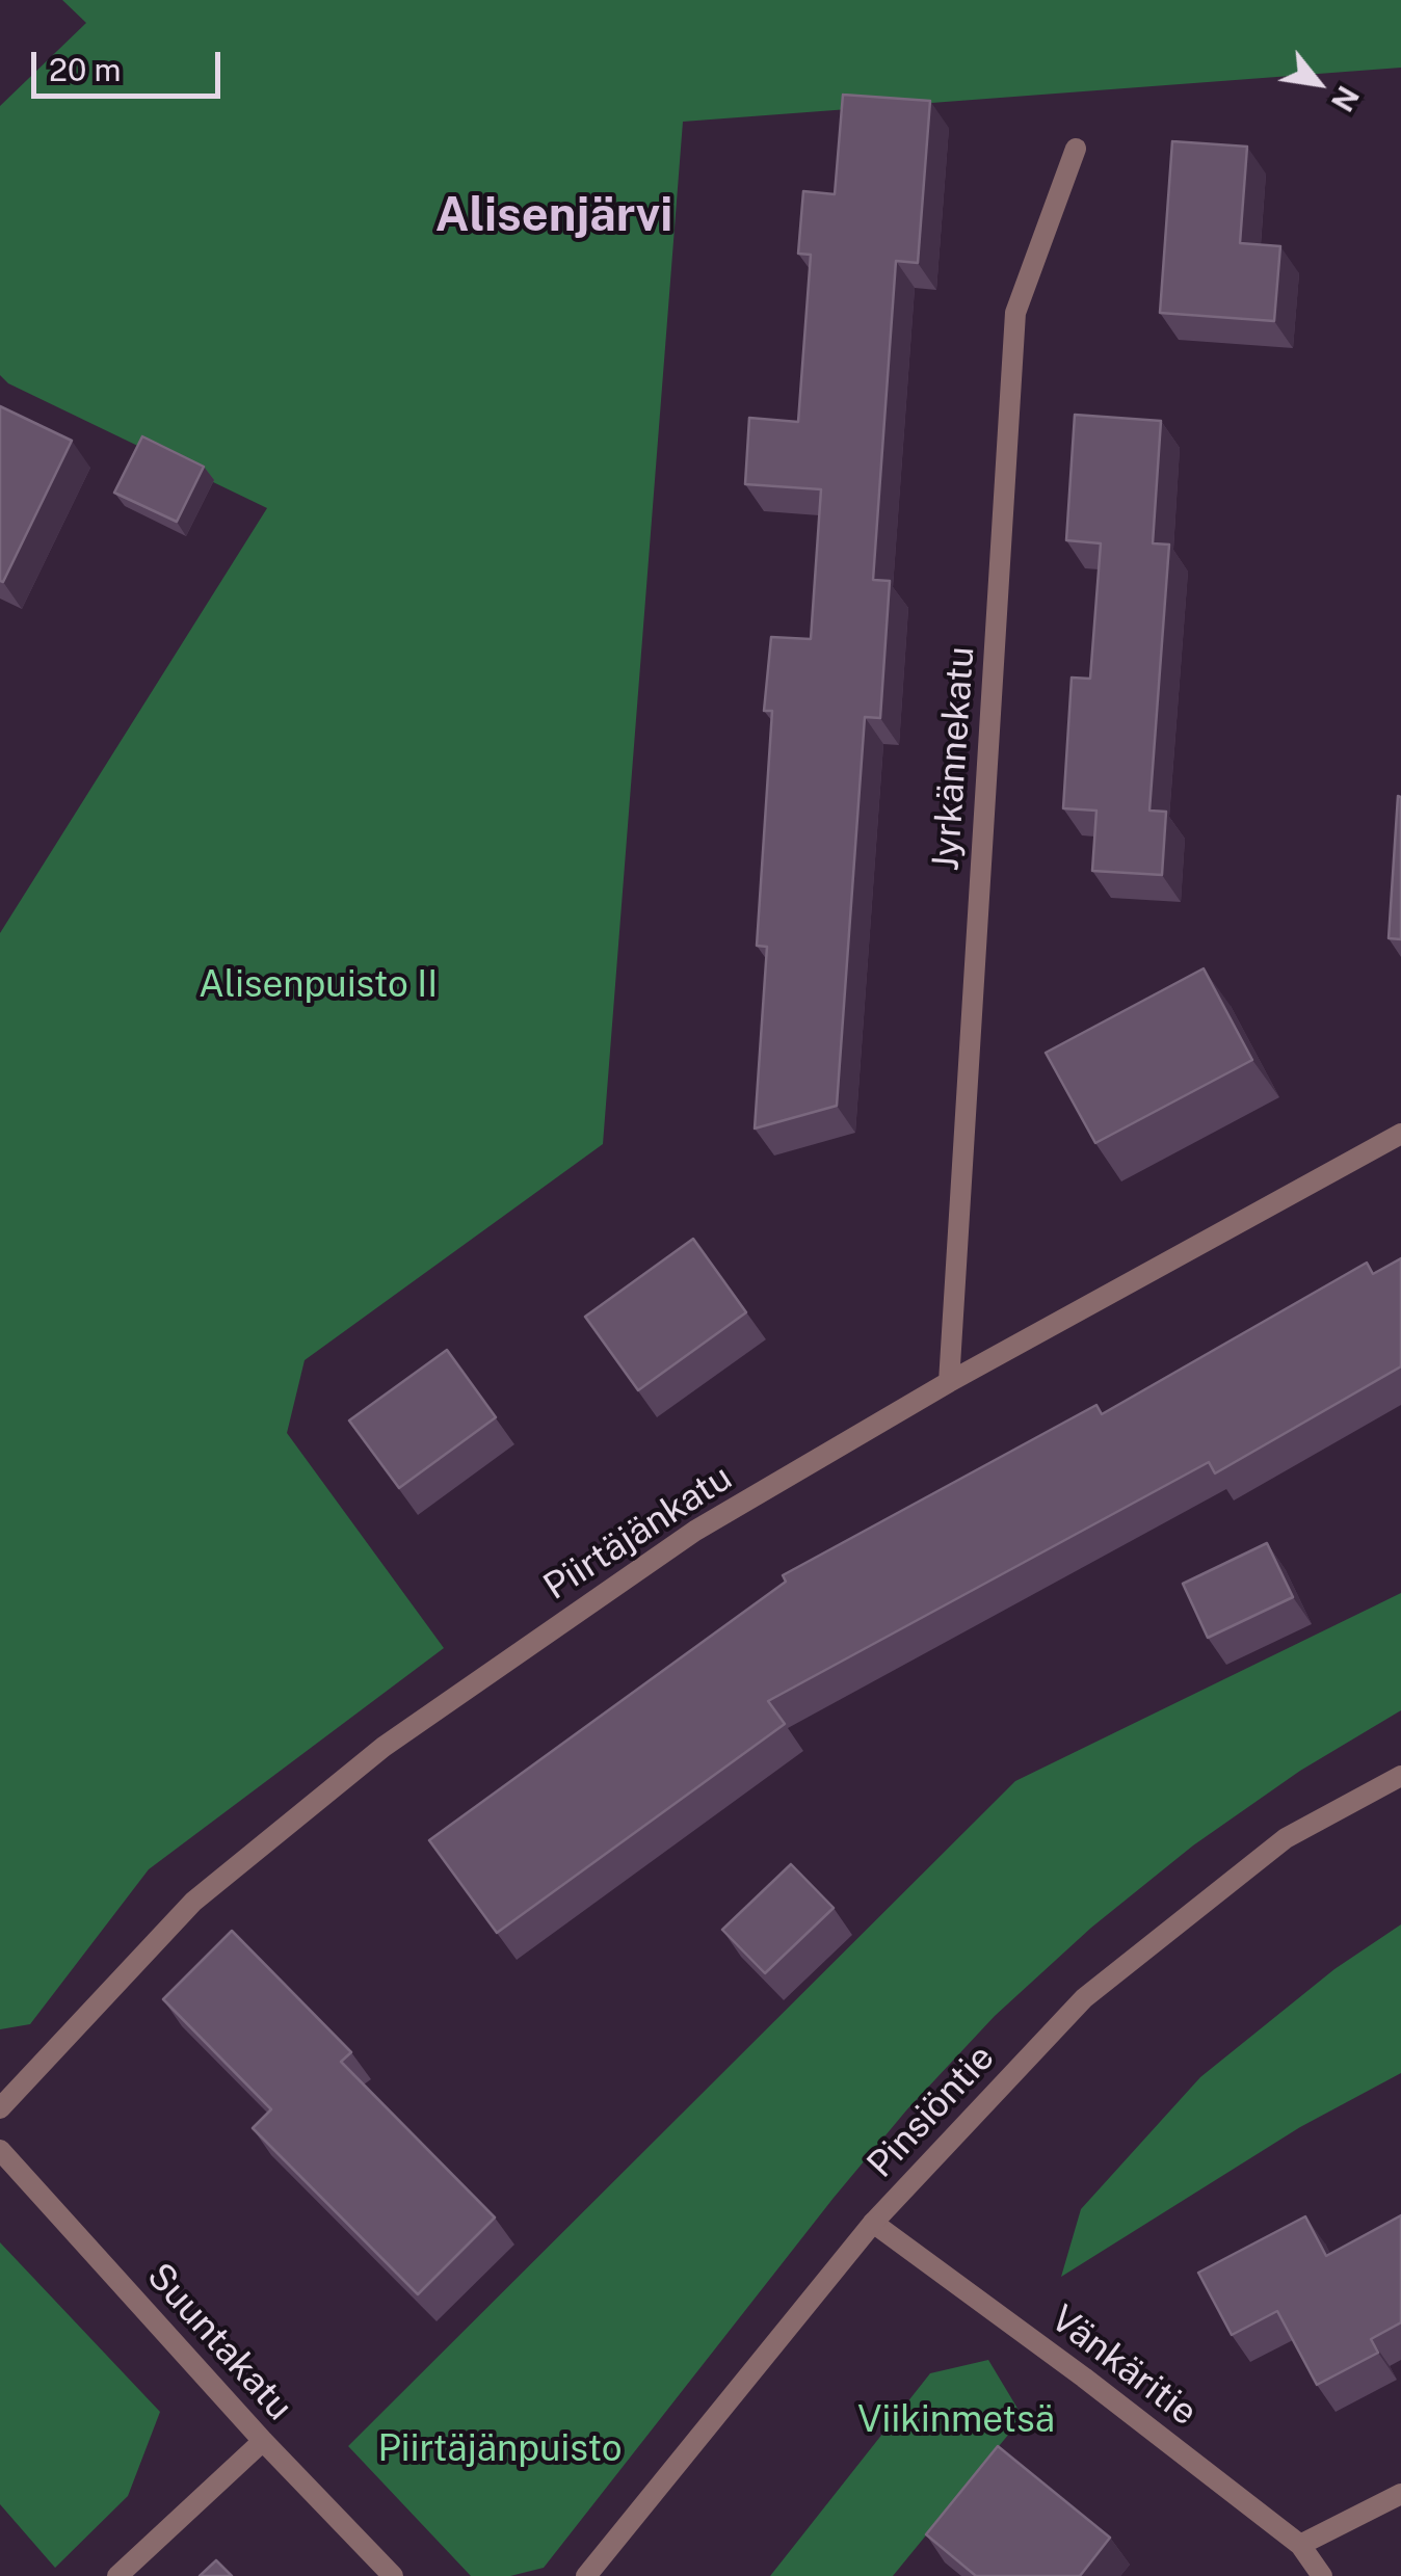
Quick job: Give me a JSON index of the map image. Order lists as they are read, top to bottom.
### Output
{
  "streets": {
    "street": [
      "Jyrkännekatu",
      "Piirtäjänkatu",
      "Pinsiöntie",
      "Suuntakatu",
      "Vänkäritie"
    ]
  },
  "crossings": [
    ["Jyrkännekatu", "Piirtäjänkatu"],
    ["Pinsiöntie", "Vänkäritie"]
  ],
  "districts": ["Alisenjärvi"],
  "parks": ["Alisenpuisto II", "Viikinmetsä", "Piirtäjänpuisto"],
  "scale_bar": "20 m",
  "north": "bottom right"
}
